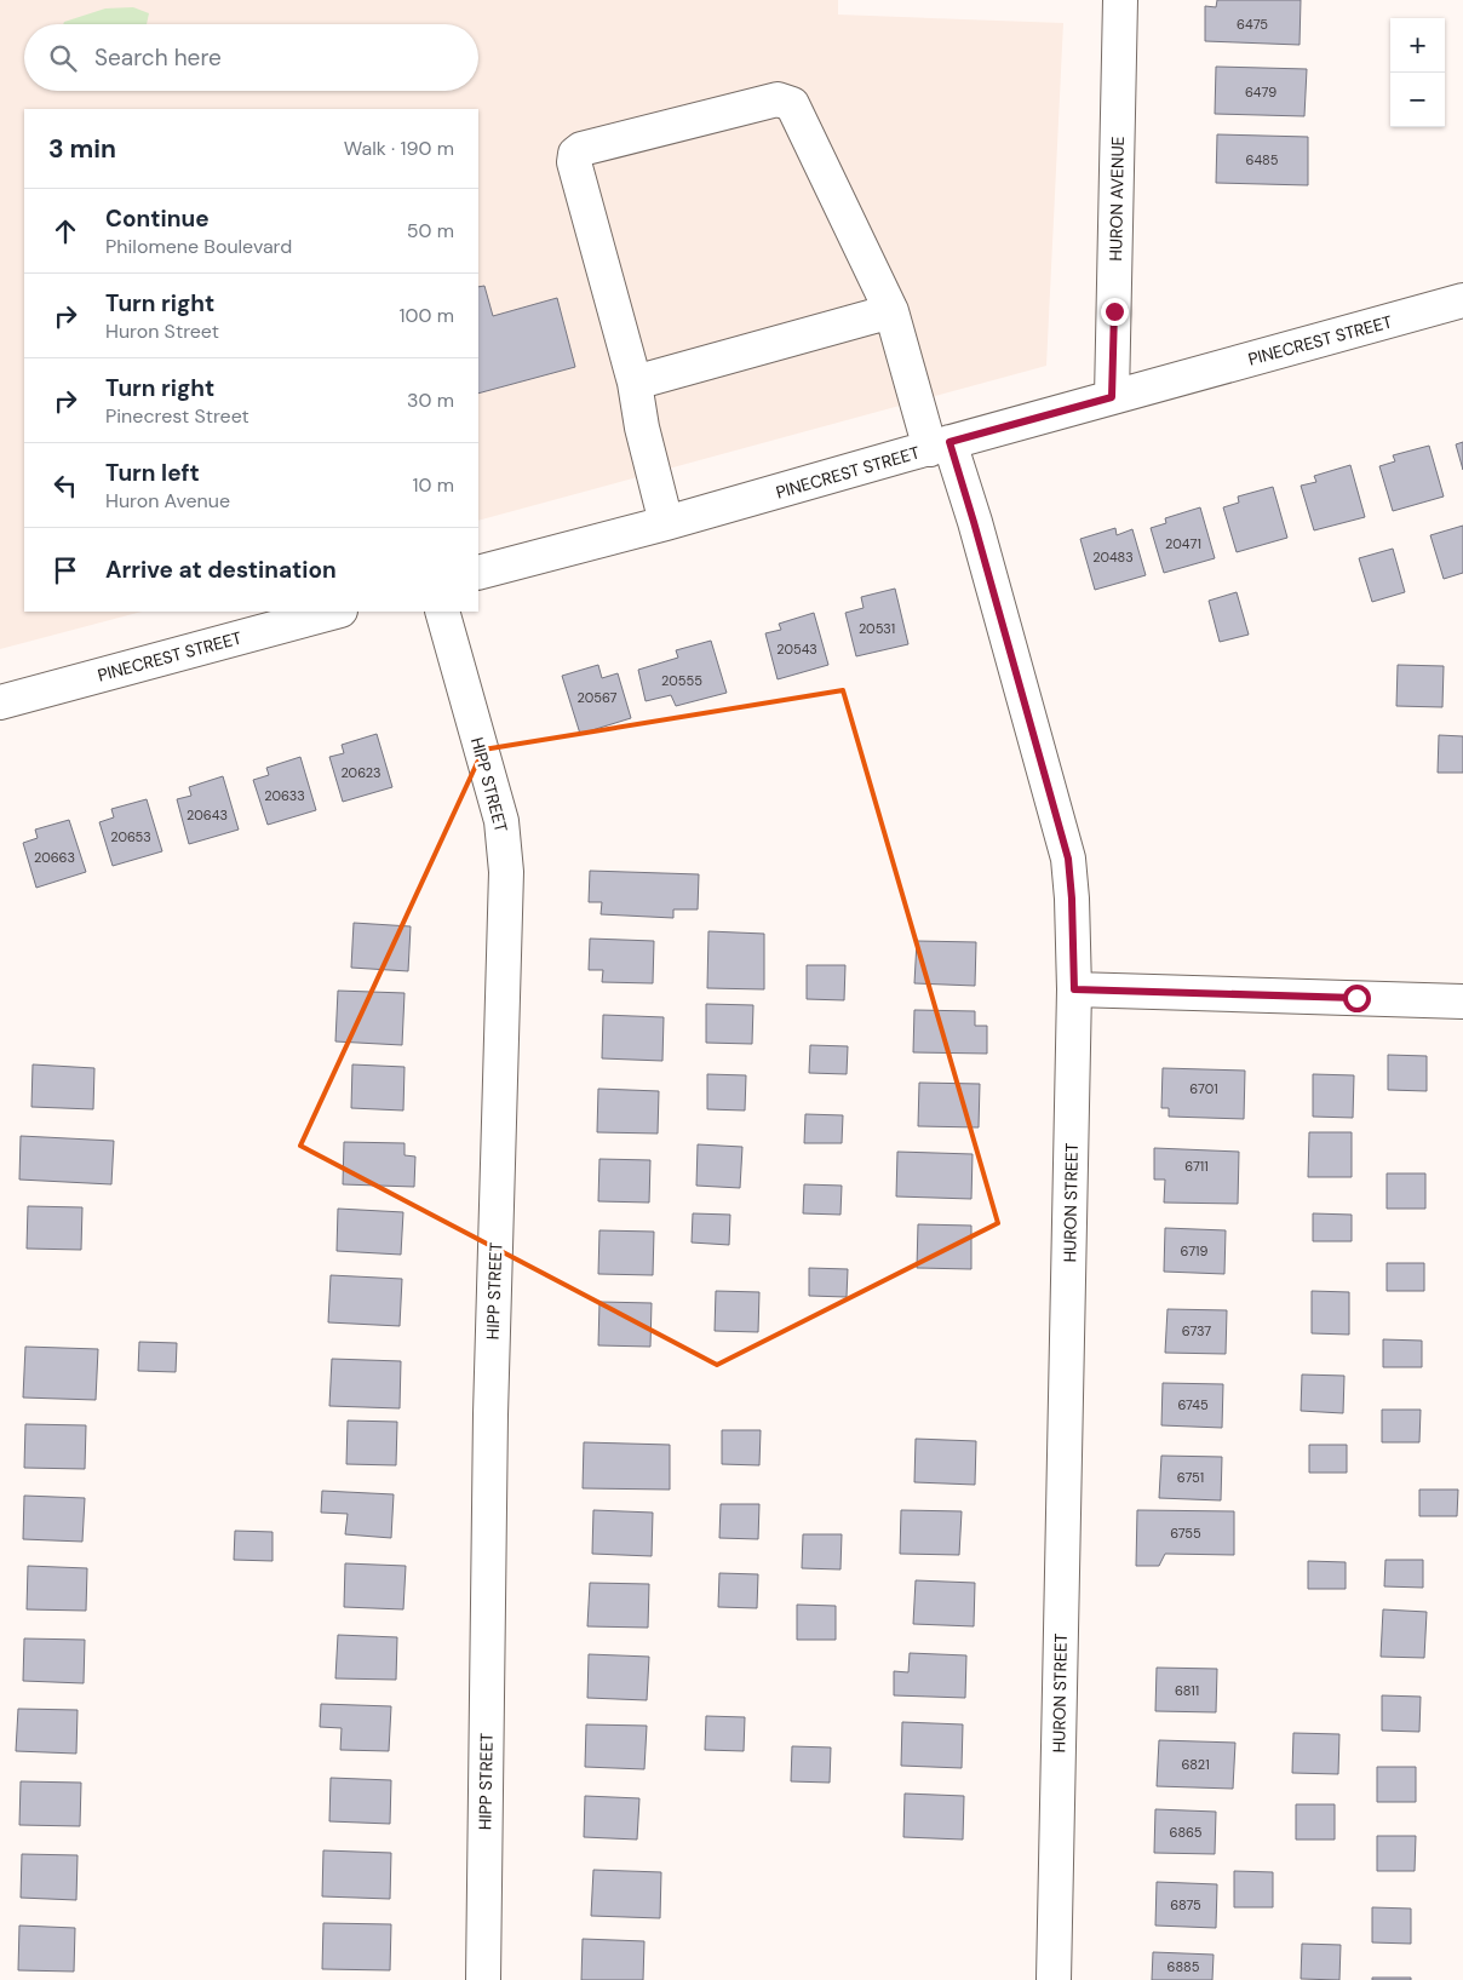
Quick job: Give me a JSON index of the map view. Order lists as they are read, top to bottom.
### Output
{
  "streets": {
    "street": [
      "HURON AVENUE",
      "PINECREST STREET",
      "HIPP STREET",
      "HURON STREET"
    ]
  },
  "crossings": [
    ["HURON AVENUE", "PINECREST STREET"],
    ["PINECREST STREET", "HURON STREET"]
  ],
  "house_numbers": [
    "6475",
    "6479",
    "6485",
    "20471",
    "20483",
    "20531",
    "20543",
    "20555",
    "20567",
    "20623",
    "20633",
    "20643",
    "20653",
    "20663",
    "6701",
    "6711",
    "6719",
    "6737",
    "6745",
    "6751",
    "6755",
    "6811",
    "6821",
    "6865",
    "6875",
    "6885"
  ],
  "page": {
    "map_buttons": ["+", "−"],
    "search": "Search here",
    "heading": ["3 min", "Walk · 190 m"],
    "list": [
      ["Continue", "Philomene Boulevard", "50 m"],
      ["Turn right", "Huron Street", "100 m"],
      ["Turn right", "Pinecrest Street", "30 m"],
      ["Turn left", "Huron Avenue", "10 m"],
      "Arrive at destination"
    ]
  }
}
